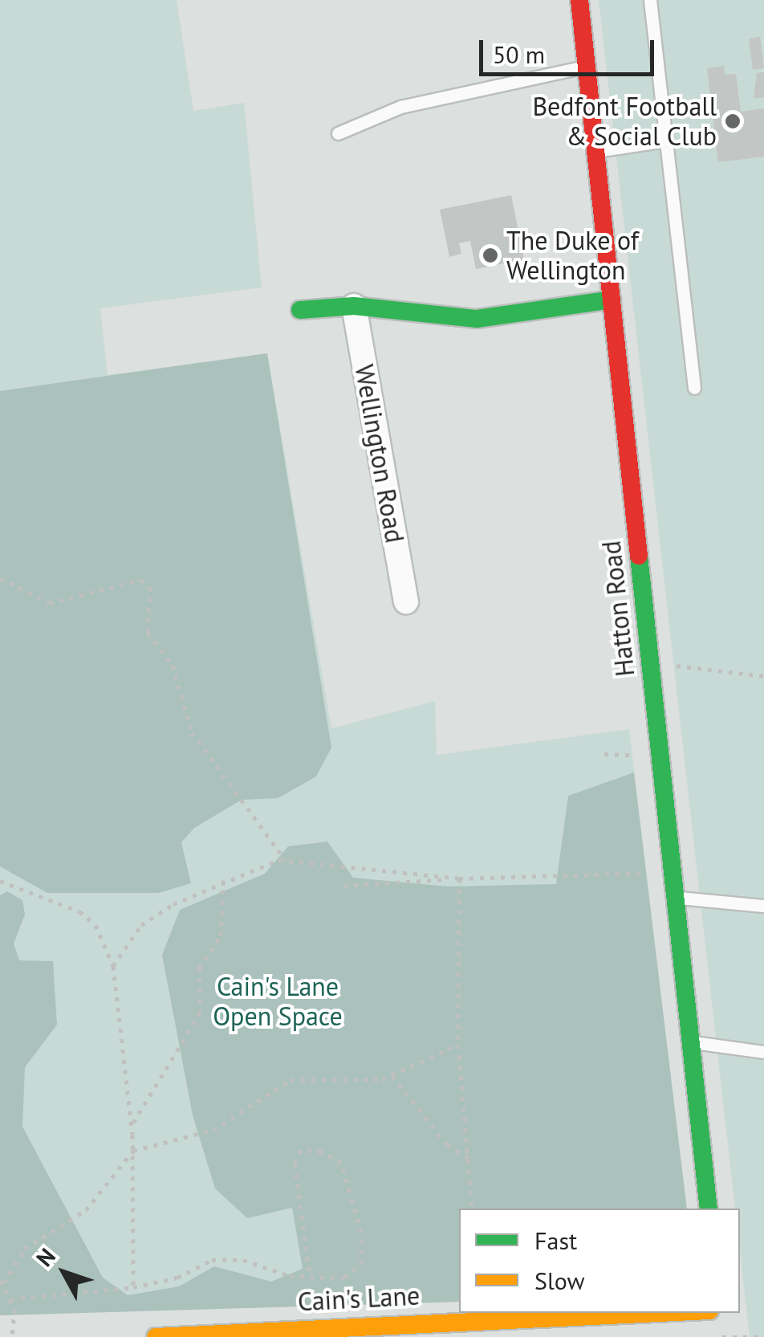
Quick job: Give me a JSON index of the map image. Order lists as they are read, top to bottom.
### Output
{
  "streets": {
    "street": ["Wellington Road", "Hatton Road", "Cain's Lane"]
  },
  "parks": ["Cain's Lane Open Space"],
  "places": ["Bedfont Football & Social Club", "The Duke of Wellington"],
  "legend": ["Fast", "Slow"],
  "scale_bar": "50 m",
  "north": "top left"
}
